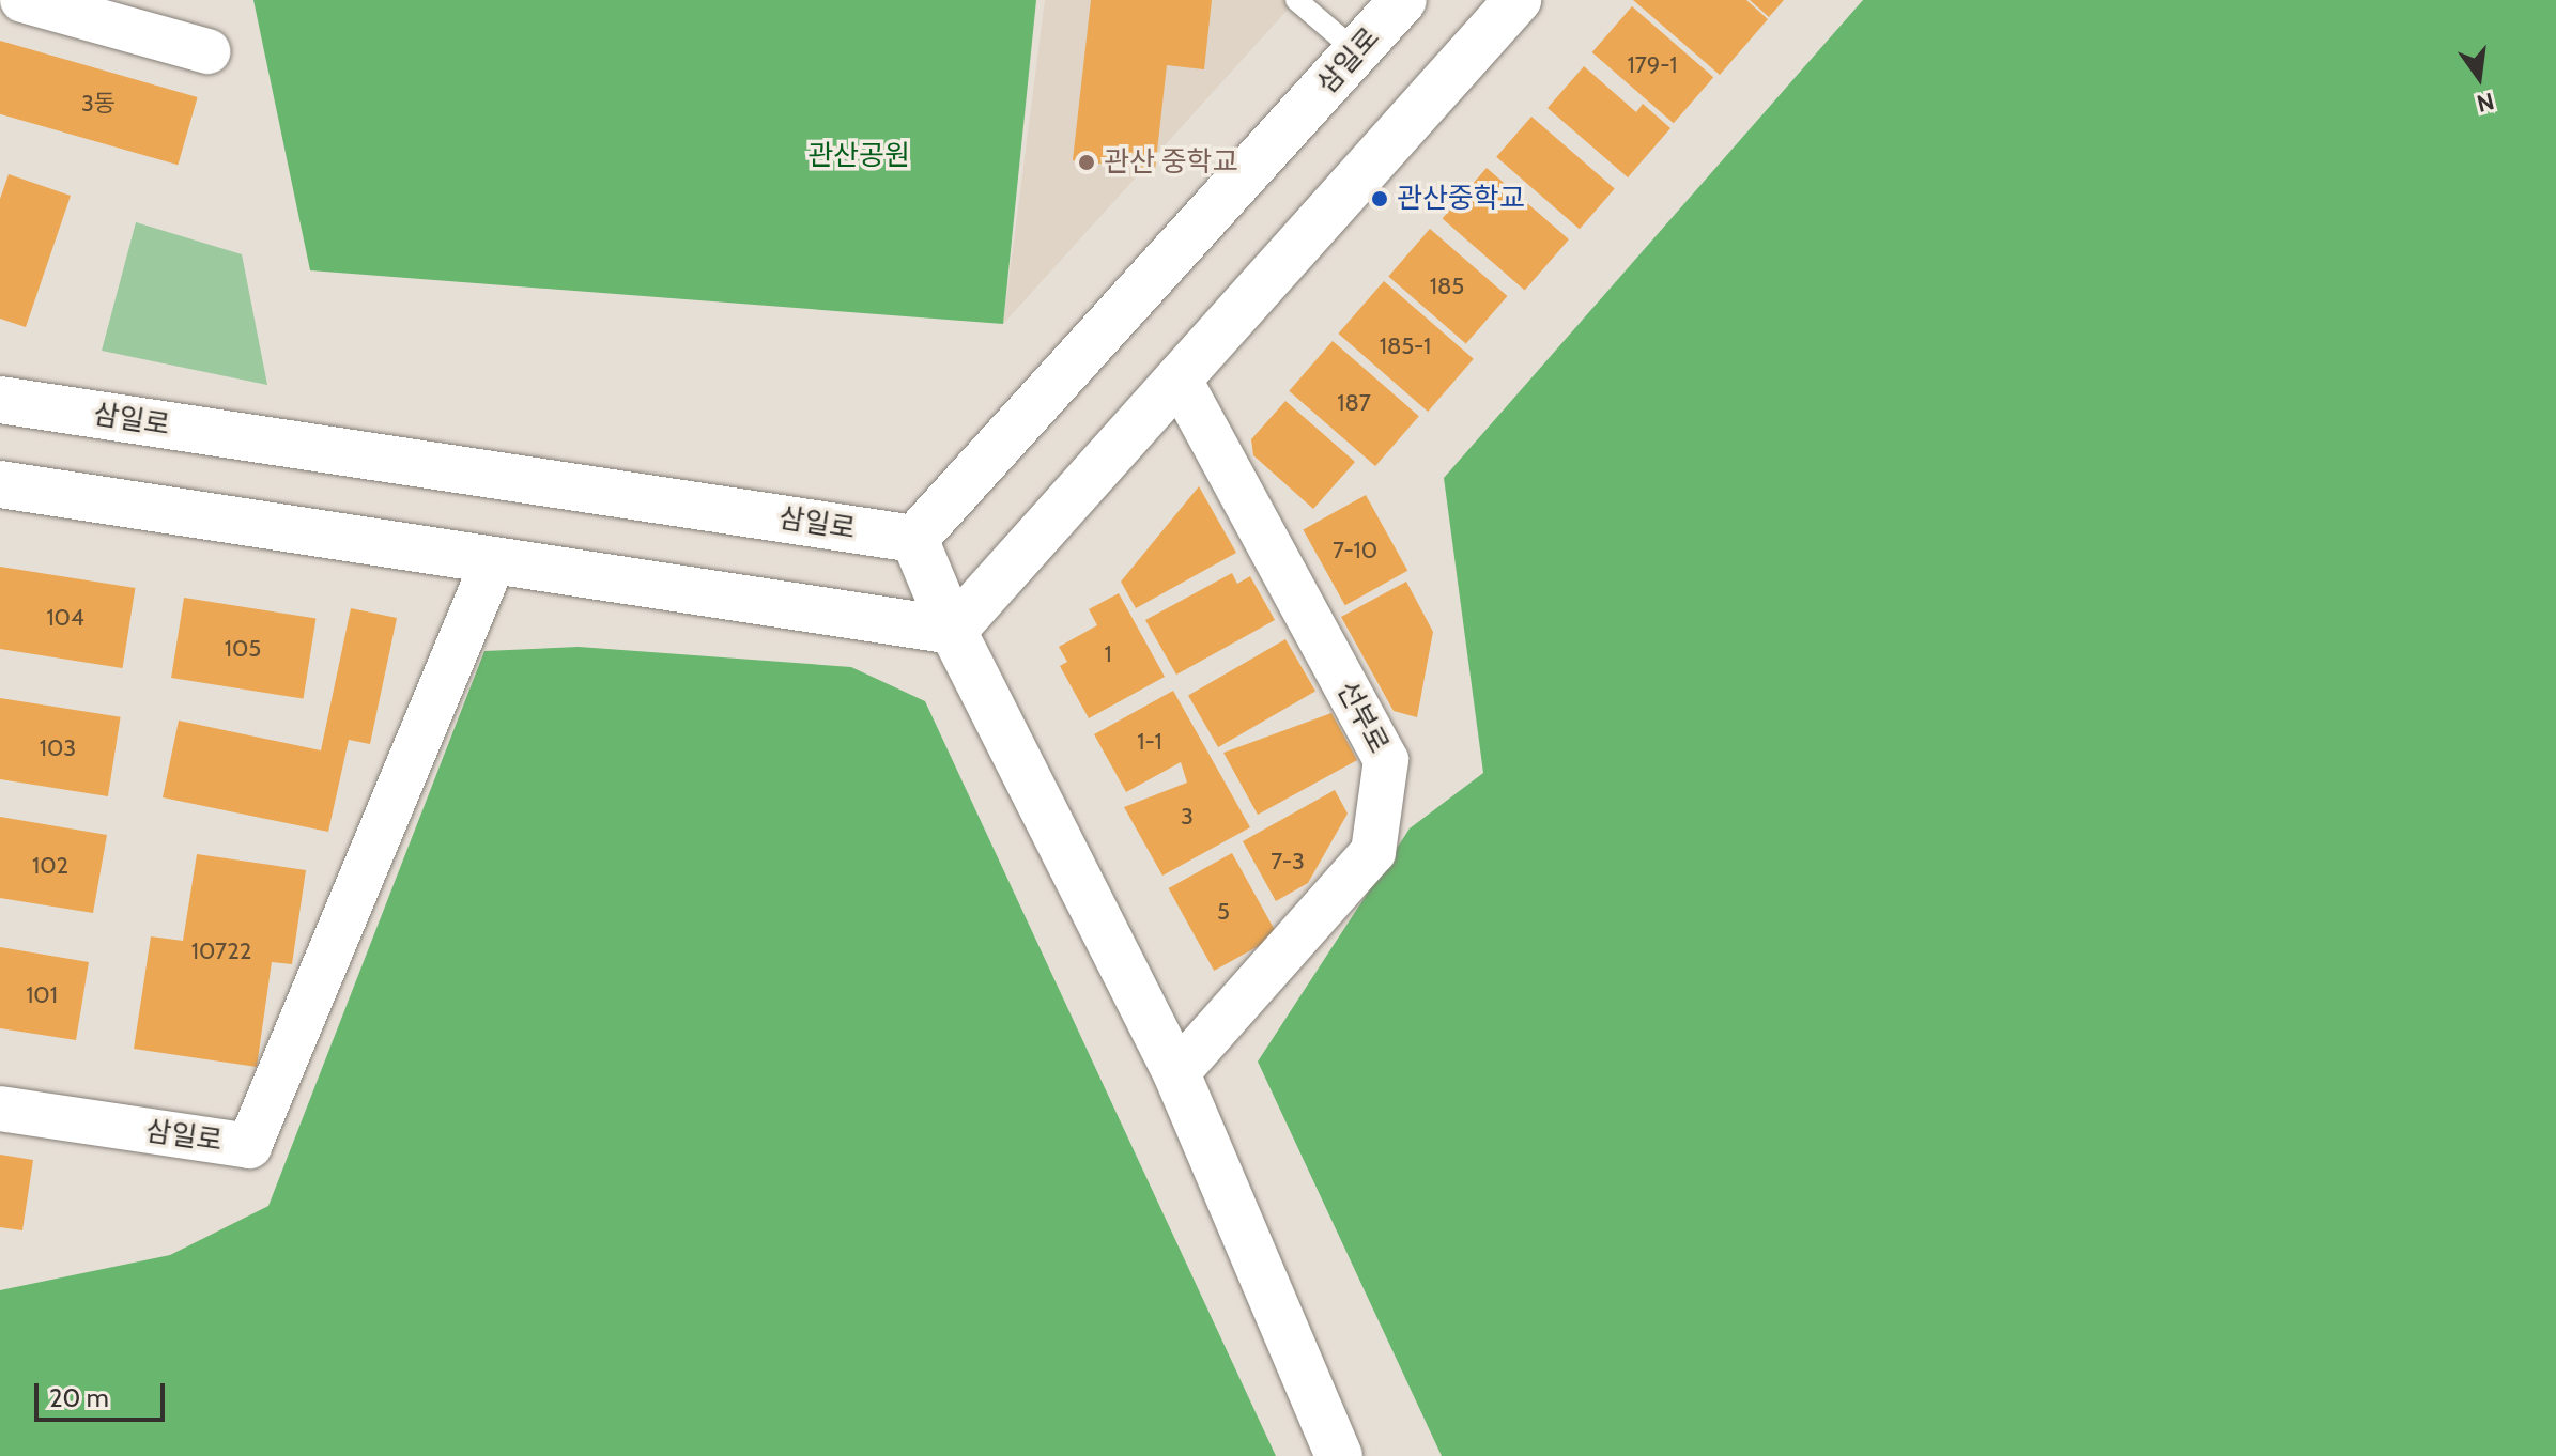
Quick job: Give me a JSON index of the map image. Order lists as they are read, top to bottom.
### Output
{
  "streets": {
    "street": ["삼일로", "선부로"]
  },
  "parks": ["관산공원"],
  "places": ["관산 중학교", "관산중학교"],
  "house_numbers": [
    "179-1",
    "3동",
    "185",
    "185-1",
    "187",
    "7-10",
    "104",
    "105",
    "1",
    "1-1",
    "103",
    "3",
    "7-3",
    "102",
    "5",
    "10722",
    "101"
  ],
  "scale_bar": "20 m",
  "north": "bottom"
}
